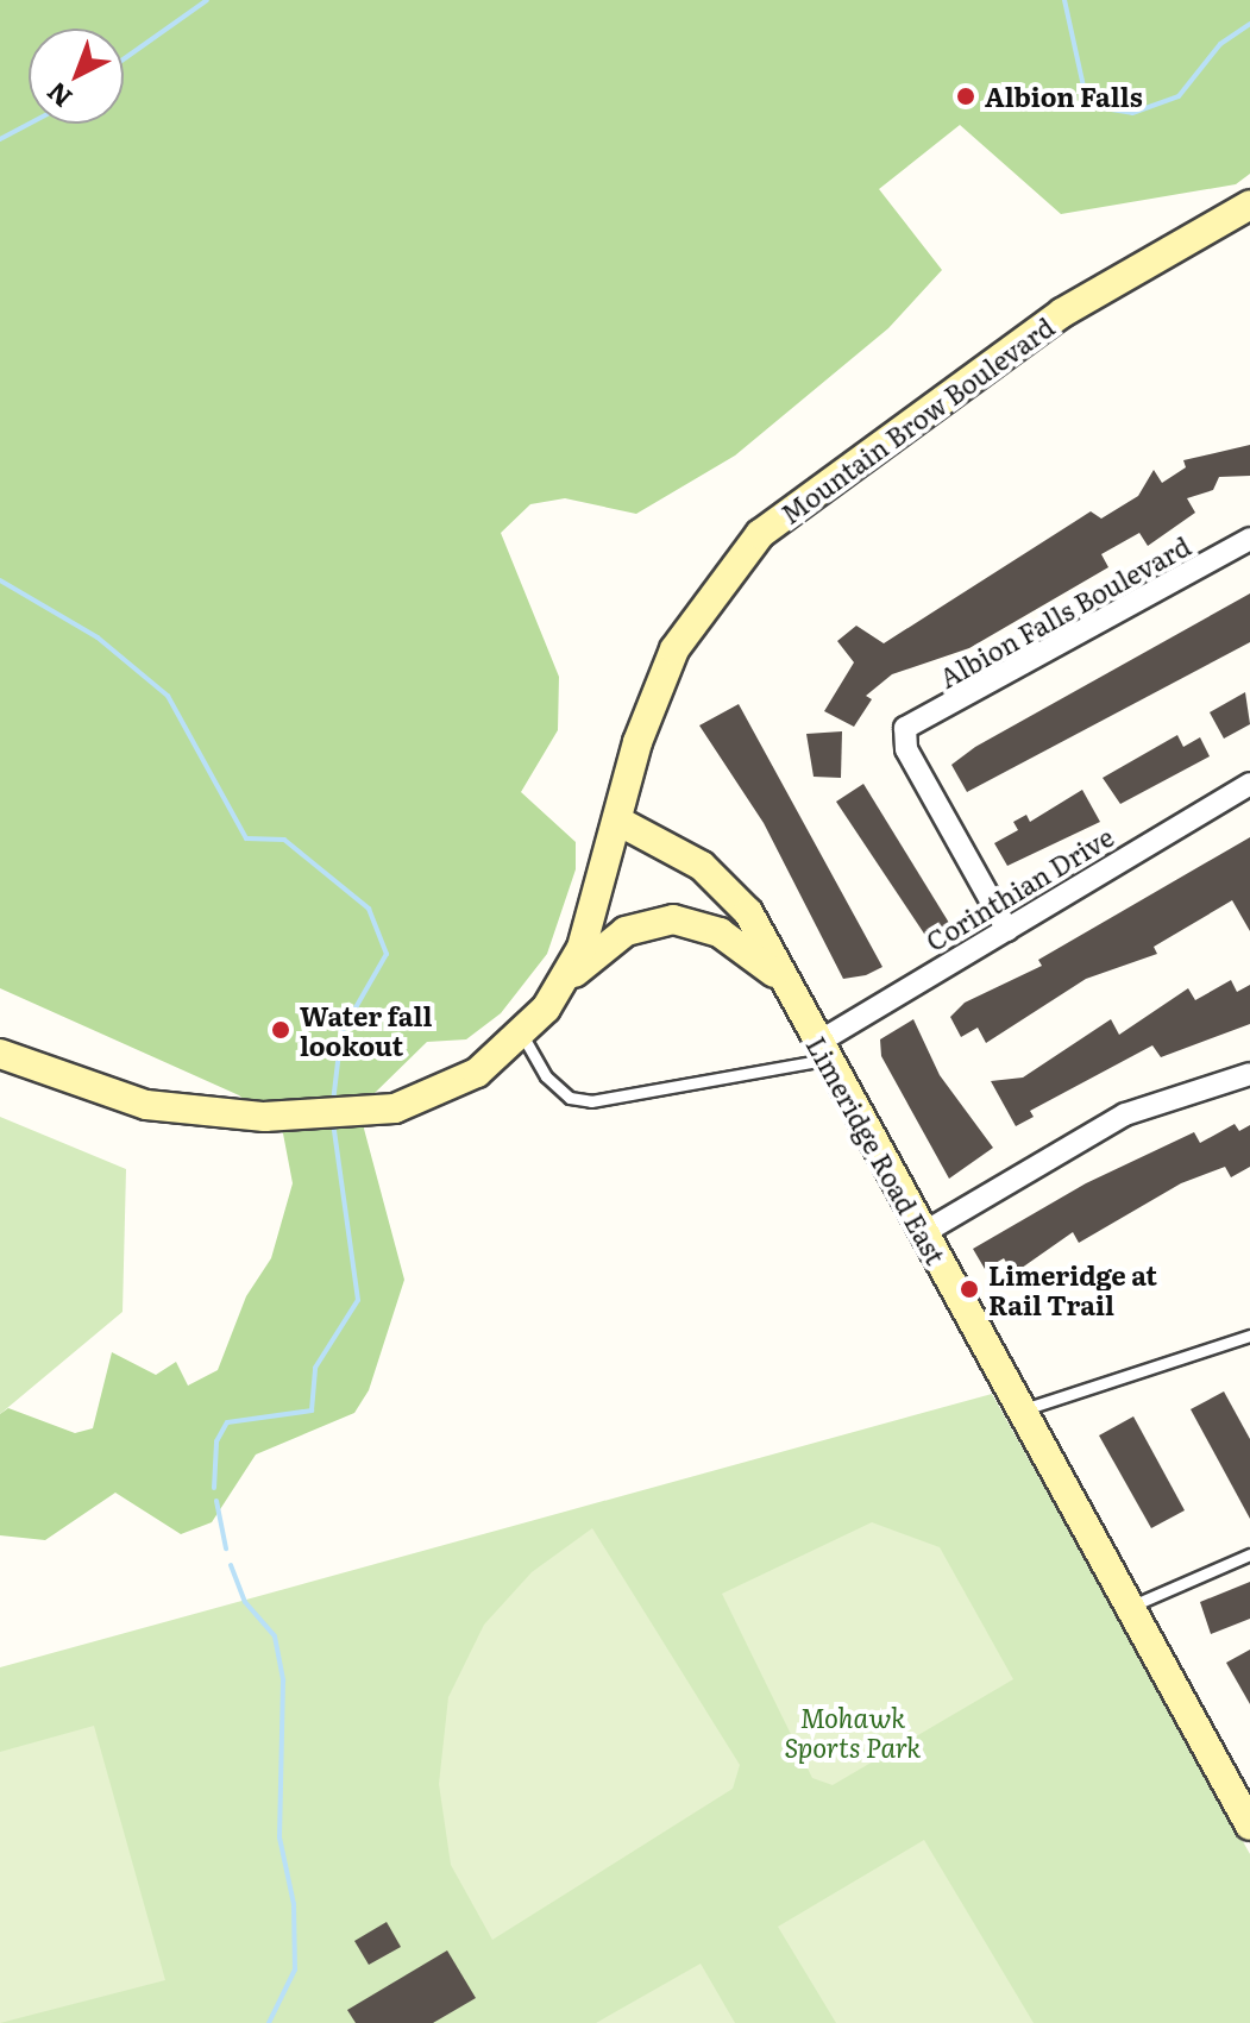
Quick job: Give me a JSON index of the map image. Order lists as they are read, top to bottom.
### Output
{
  "streets": {
    "main road": ["Mountain Brow Boulevard", "Limeridge Road East"],
    "street": ["Albion Falls Boulevard", "Corinthian Drive"]
  },
  "crossings": [
    ["Mountain Brow Boulevard", "Limeridge Road East"],
    ["Albion Falls Boulevard", "Corinthian Drive"],
    ["Corinthian Drive", "Limeridge Road East"]
  ],
  "parks": ["Mohawk Sports Park"],
  "places": ["Albion Falls", "Water fall lookout", "Limeridge at Rail Trail"],
  "north": "bottom left"
}
